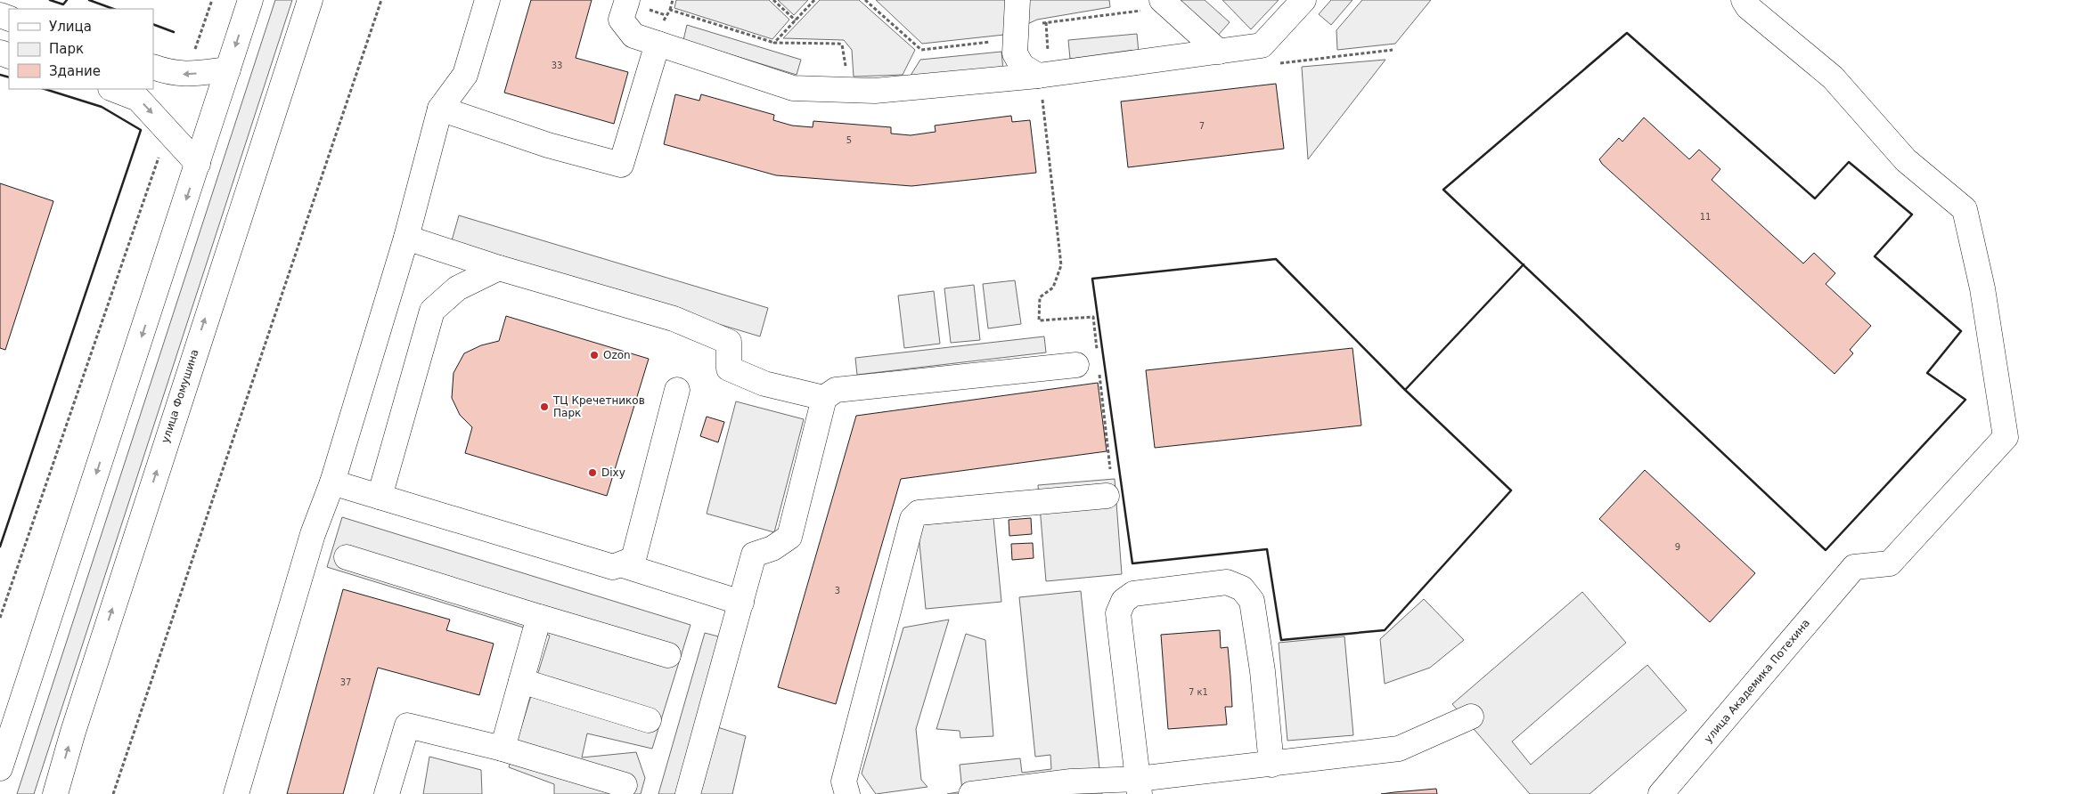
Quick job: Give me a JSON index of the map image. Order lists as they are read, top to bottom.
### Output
{
  "streets": {
    "main road": ["улица Фомушина", "улица Академика Потехина"]
  },
  "places": ["Ozon", "ТЦ Кречетников Парк", "Dixy"],
  "house_numbers": [
    "33",
    "7",
    "5",
    "11",
    "9",
    "3",
    "37",
    "7 к1"
  ],
  "legend": ["Улица", "Парк", "Здание"]
}
